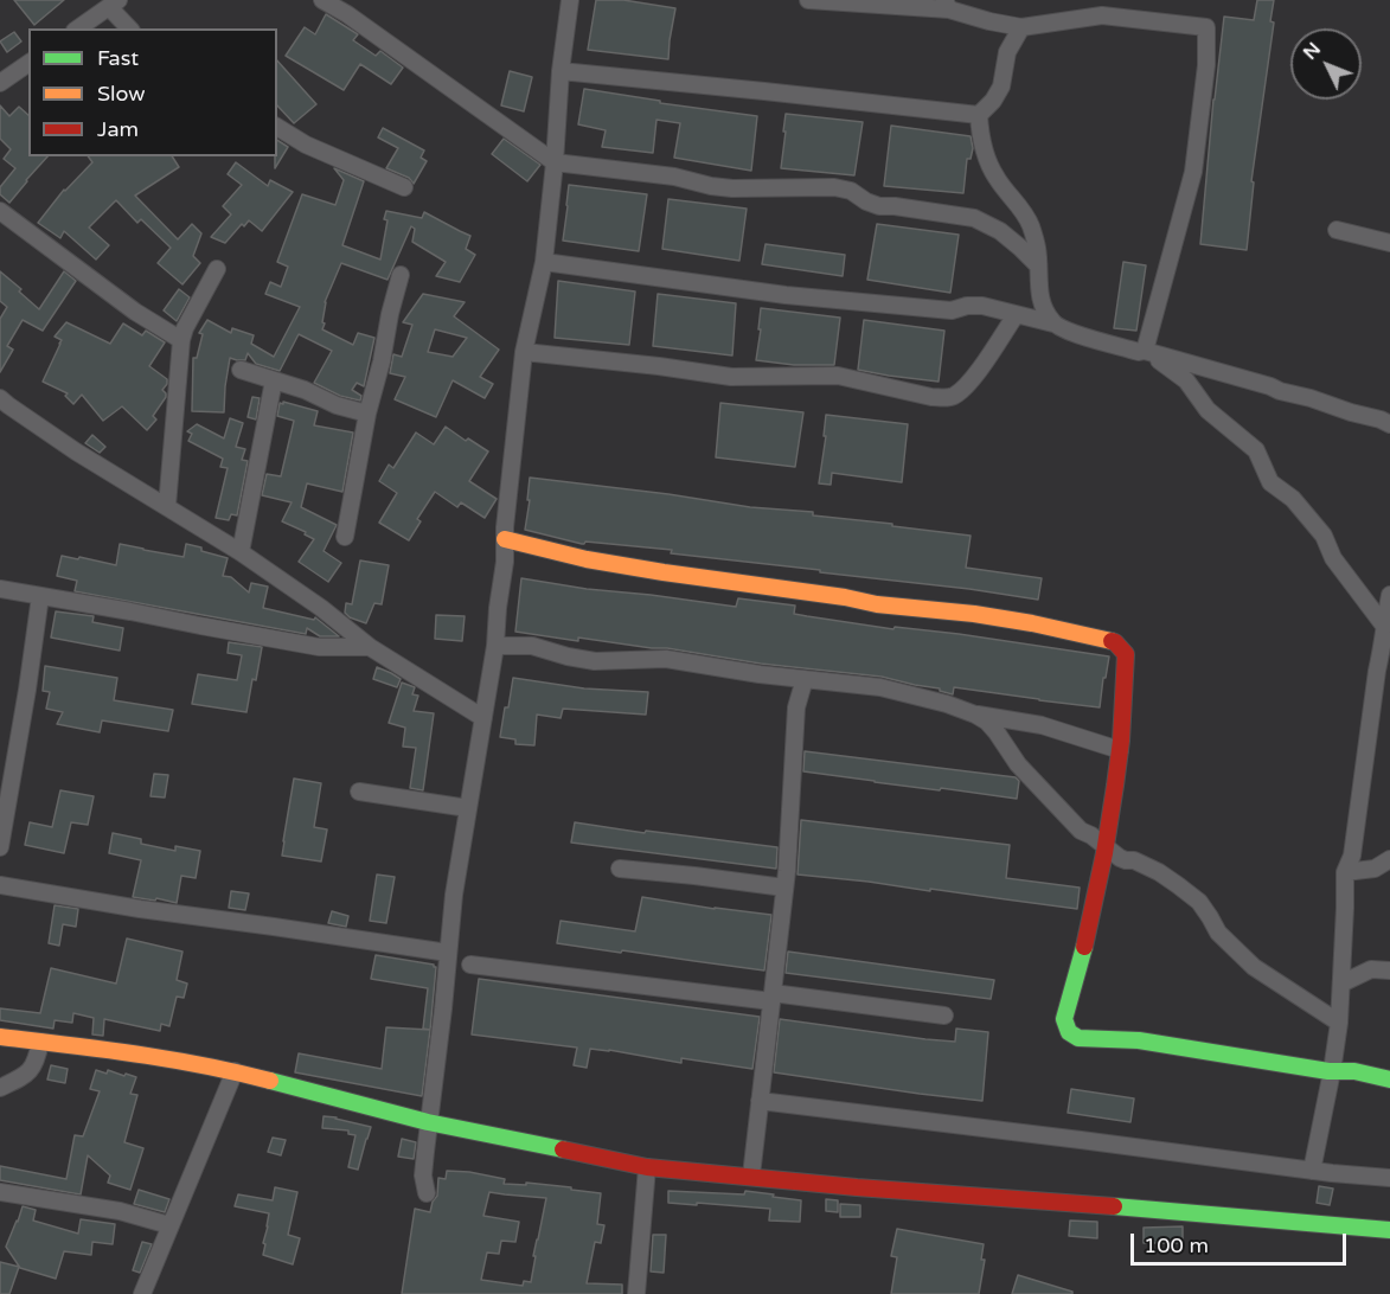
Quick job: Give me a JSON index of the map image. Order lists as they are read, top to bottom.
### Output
{
  "legend": ["Fast", "Slow", "Jam"],
  "scale_bar": "100 m",
  "north": "top left"
}
